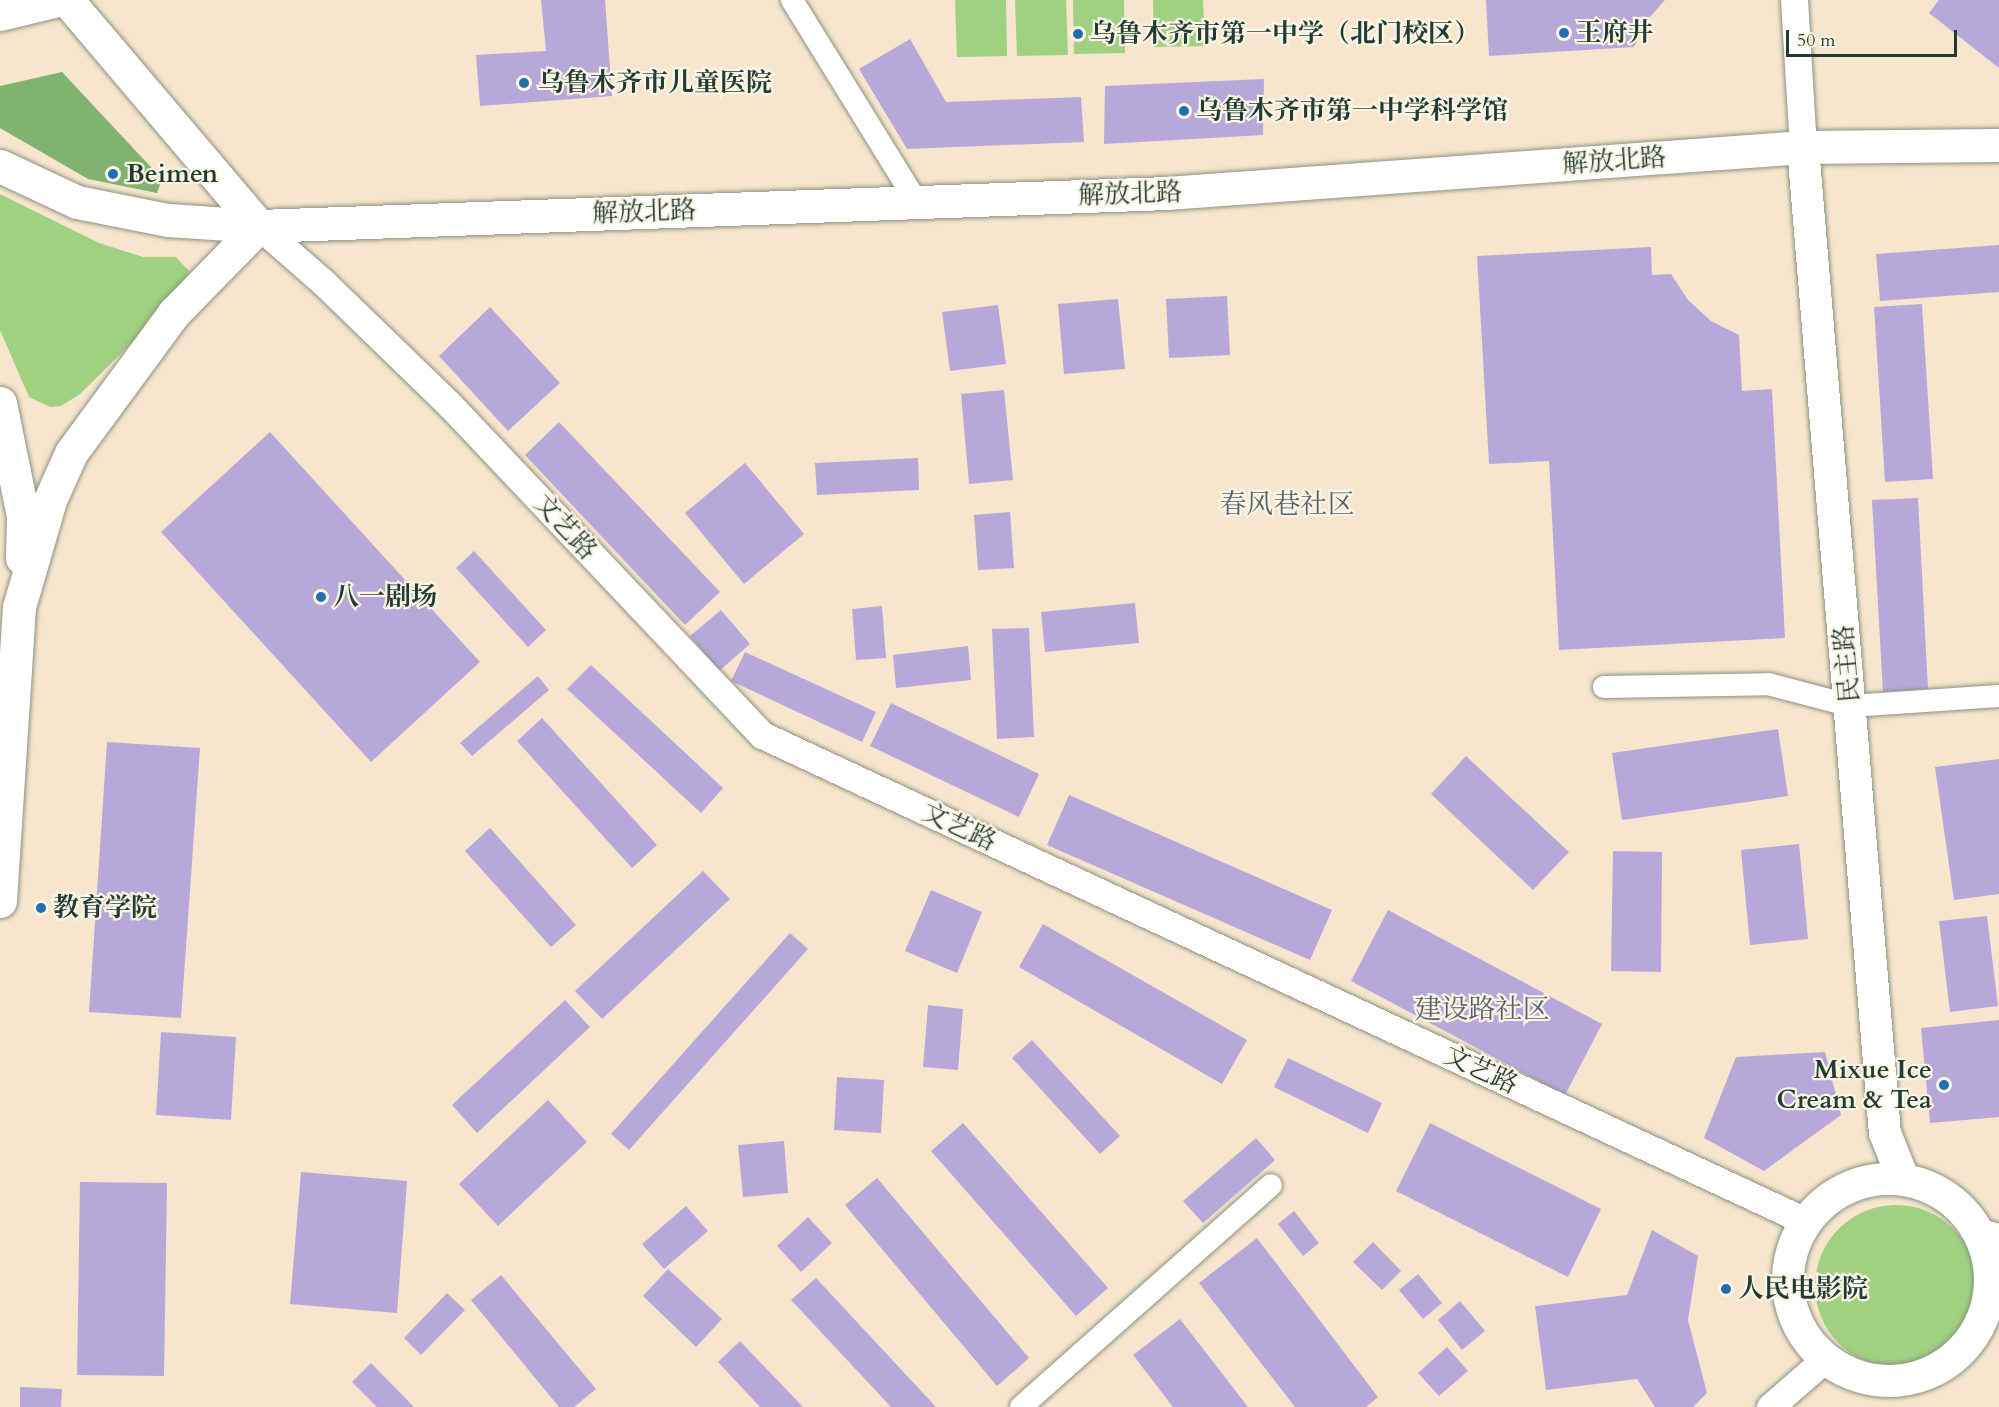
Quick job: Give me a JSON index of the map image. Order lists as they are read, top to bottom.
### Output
{
  "streets": {
    "main road": ["解放北路", "民主路"],
    "street": ["文艺路"]
  },
  "crossings": [
    ["解放北路", "文艺路"],
    ["解放北路", "民主路"],
    ["文艺路", "民主路"]
  ],
  "districts": ["春风巷社区", "建设路社区"],
  "places": [
    "王府井",
    "乌鲁木齐市第一中学（北门校区）",
    "乌鲁木齐市儿童医院",
    "乌鲁木齐市第一中学科学馆",
    "Beimen",
    "八一剧场",
    "教育学院",
    "Mixue Ice Cream & Tea",
    "人民电影院"
  ],
  "scale_bar": "50 m"
}
